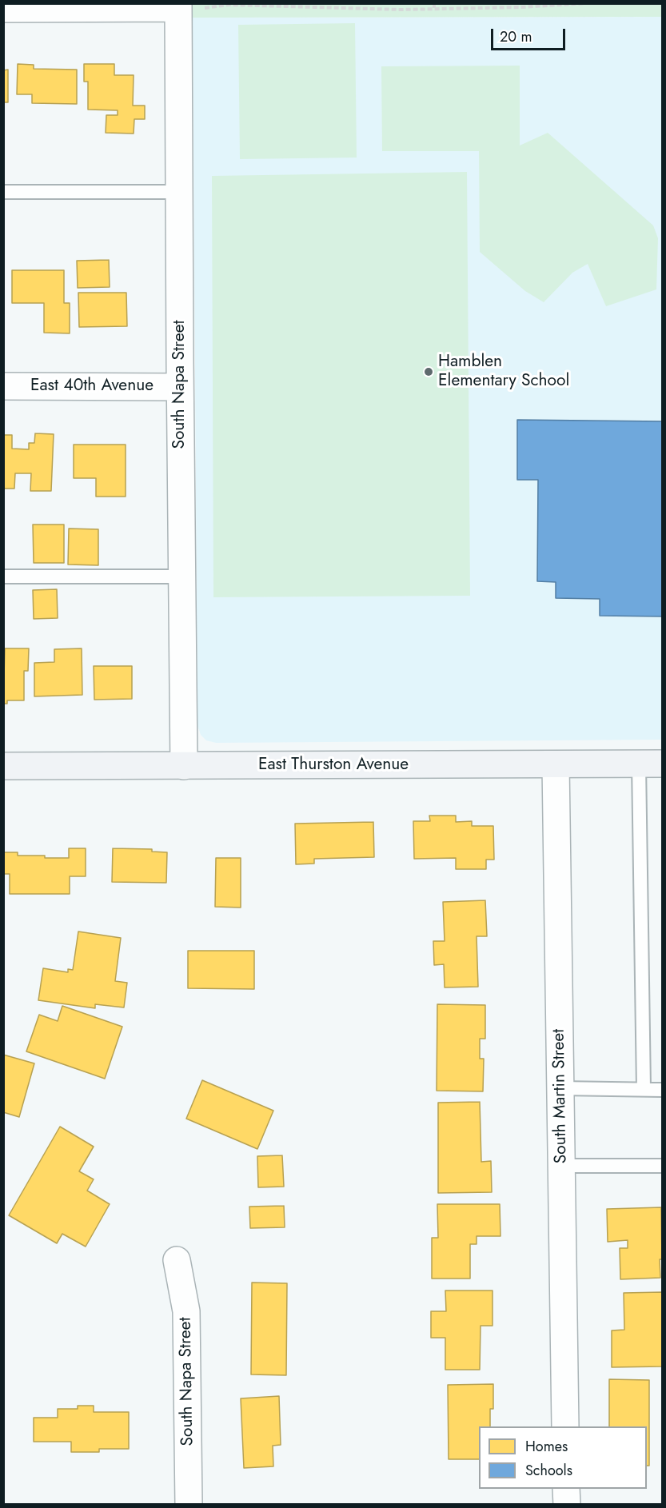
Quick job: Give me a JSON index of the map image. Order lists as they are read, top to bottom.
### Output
{
  "streets": {
    "street": [
      "South Napa Street",
      "East 40th Avenue",
      "East Thurston Avenue",
      "South Martin Street"
    ]
  },
  "crossings": [
    ["South Napa Street", "East 40th Avenue"],
    ["South Napa Street", "East Thurston Avenue"],
    ["East Thurston Avenue", "South Martin Street"]
  ],
  "places": ["Hamblen Elementary School"],
  "legend": ["Homes", "Schools"],
  "scale_bar": "20 m"
}
